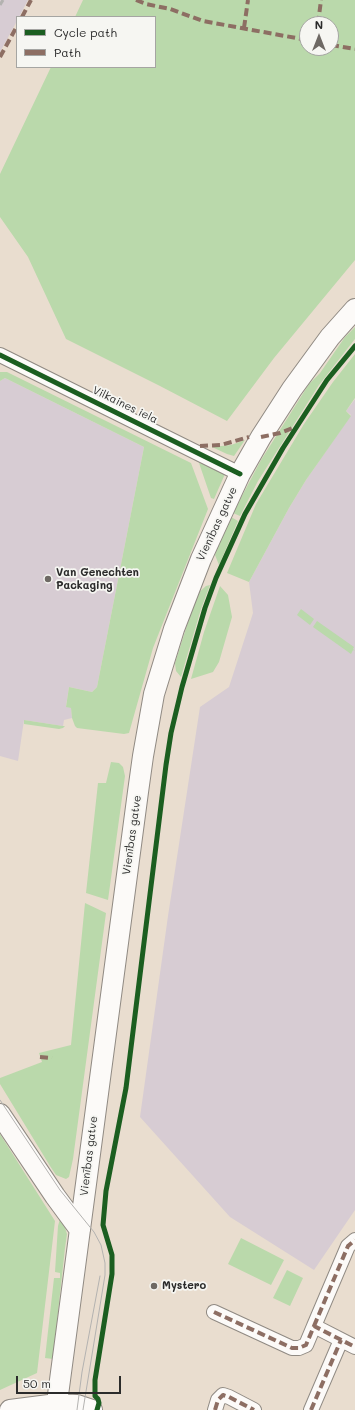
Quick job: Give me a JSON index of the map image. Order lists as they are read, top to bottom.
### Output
{
  "streets": {
    "main road": ["Vienības gatve"],
    "street": ["Vilkaines iela"]
  },
  "crossings": [
    ["Vilkaines iela", "Vienības gatve"]
  ],
  "places": ["Van Genechten Packaging", "Mystero"],
  "legend": ["Cycle path", "Path"],
  "scale_bar": "50 m",
  "north": "top"
}
